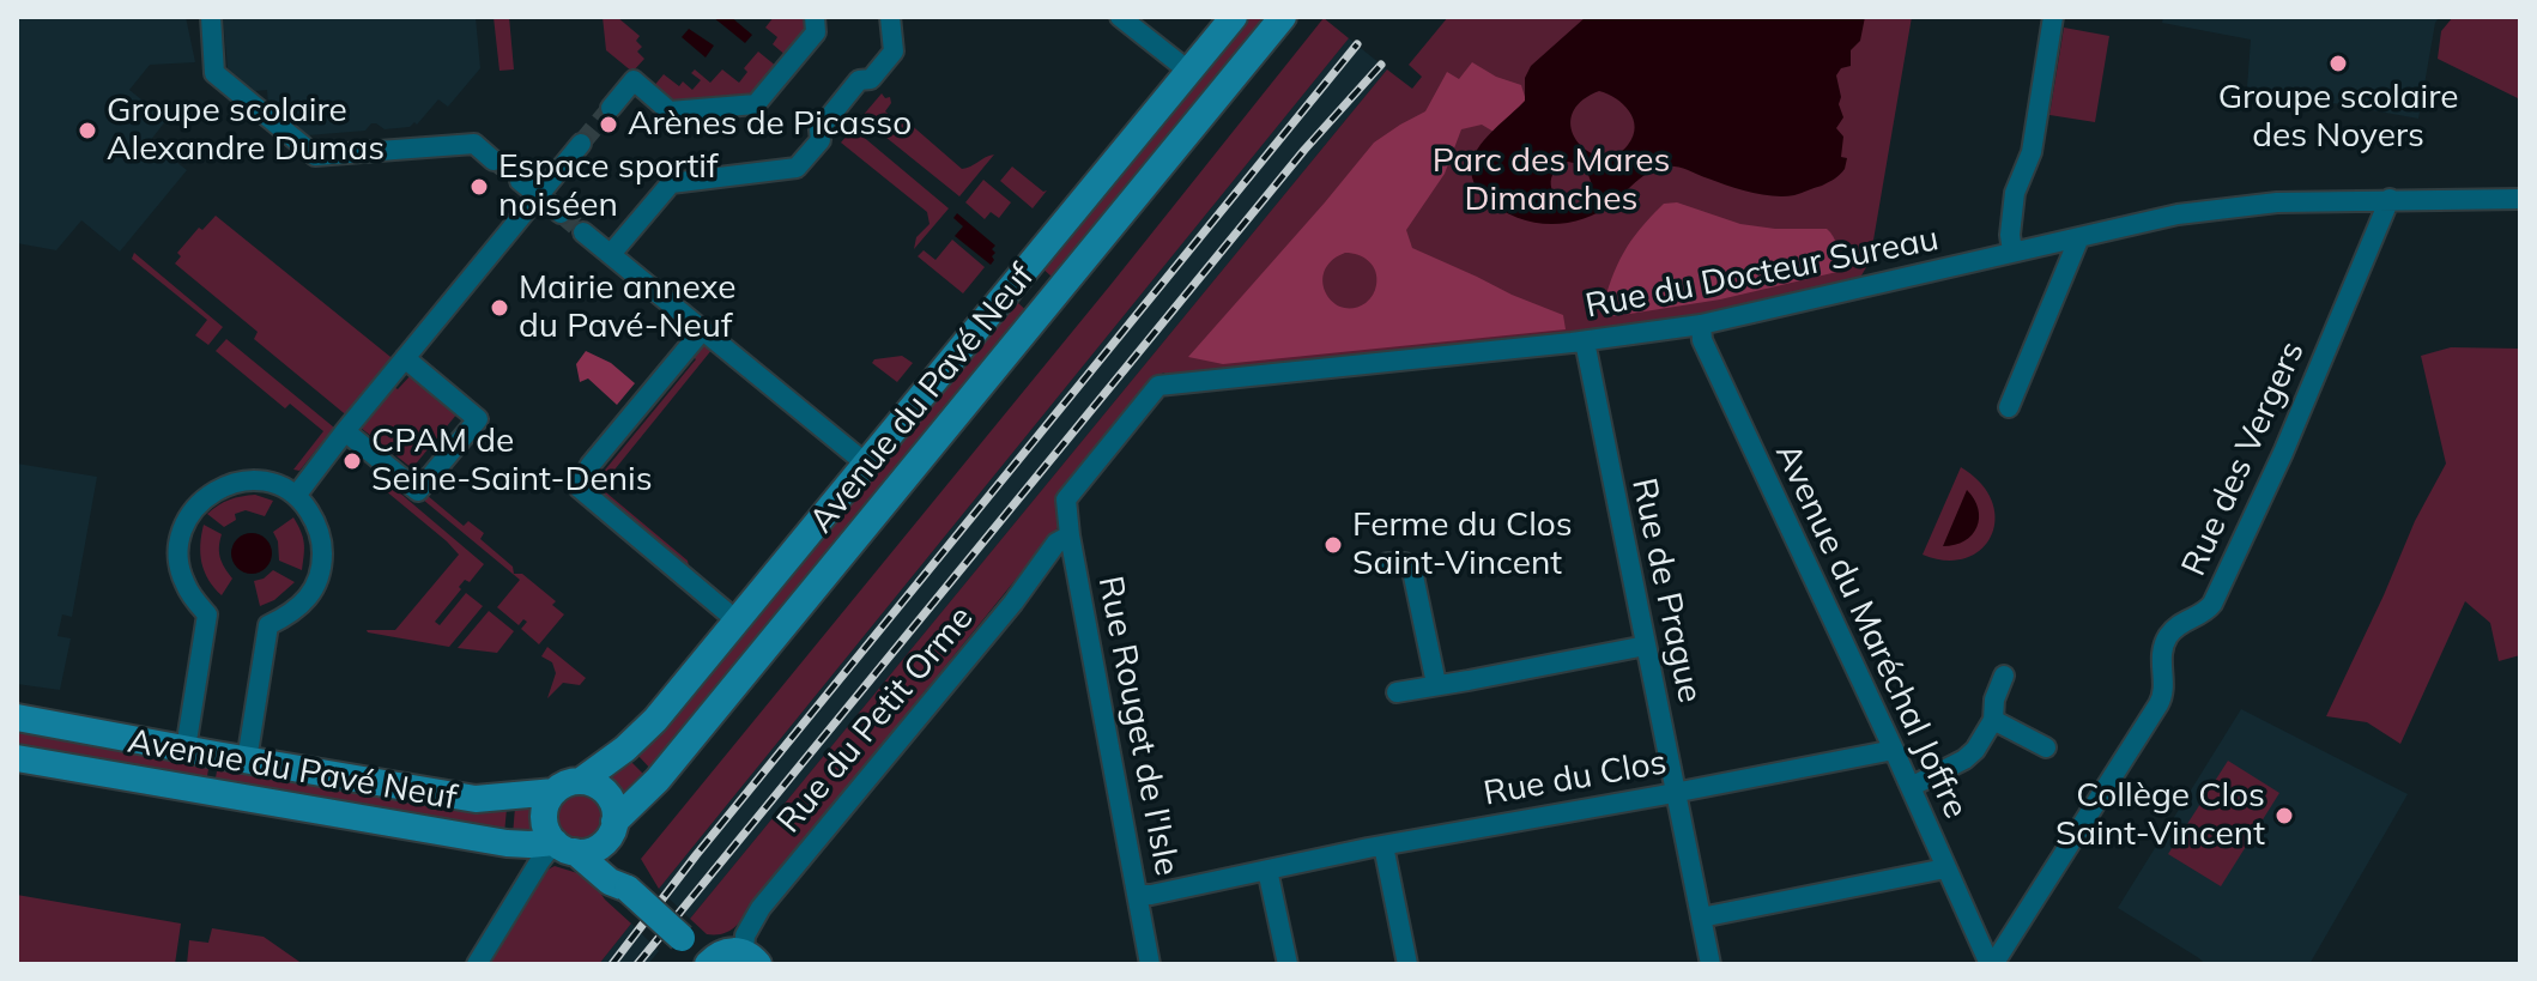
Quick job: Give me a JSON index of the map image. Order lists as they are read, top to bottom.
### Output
{
  "streets": {
    "main road": ["Avenue du Pavé Neuf"],
    "street": [
      "Rue du Docteur Sureau",
      "Rue des Vergers",
      "Rue de Prague",
      "Avenue du Maréchal Joffre",
      "Rue du Petit Orme",
      "Rue Rouget de l'Isle",
      "Rue du Clos"
    ]
  },
  "crossings": [
    ["Rue du Docteur Sureau", "Rue des Vergers"],
    ["Rue du Docteur Sureau", "Rue de Prague"],
    ["Rue du Docteur Sureau", "Avenue du Maréchal Joffre"],
    ["Rue du Docteur Sureau", "Rue Rouget de l'Isle"],
    ["Rue des Vergers", "Avenue du Maréchal Joffre"],
    ["Rue de Prague", "Rue du Clos"],
    ["Avenue du Maréchal Joffre", "Rue du Clos"],
    ["Rue du Petit Orme", "Rue Rouget de l'Isle"],
    ["Rue Rouget de l'Isle", "Rue du Clos"]
  ],
  "parks": ["Parc des Mares Dimanches"],
  "places": [
    "Groupe scolaire des Noyers",
    "Arènes de Picasso",
    "Groupe scolaire Alexandre Dumas",
    "Espace sportif noiséen",
    "Mairie annexe du Pavé-Neuf",
    "CPAM de Seine-Saint-Denis",
    "Ferme du Clos Saint-Vincent",
    "Collège Clos Saint-Vincent"
  ]
}
